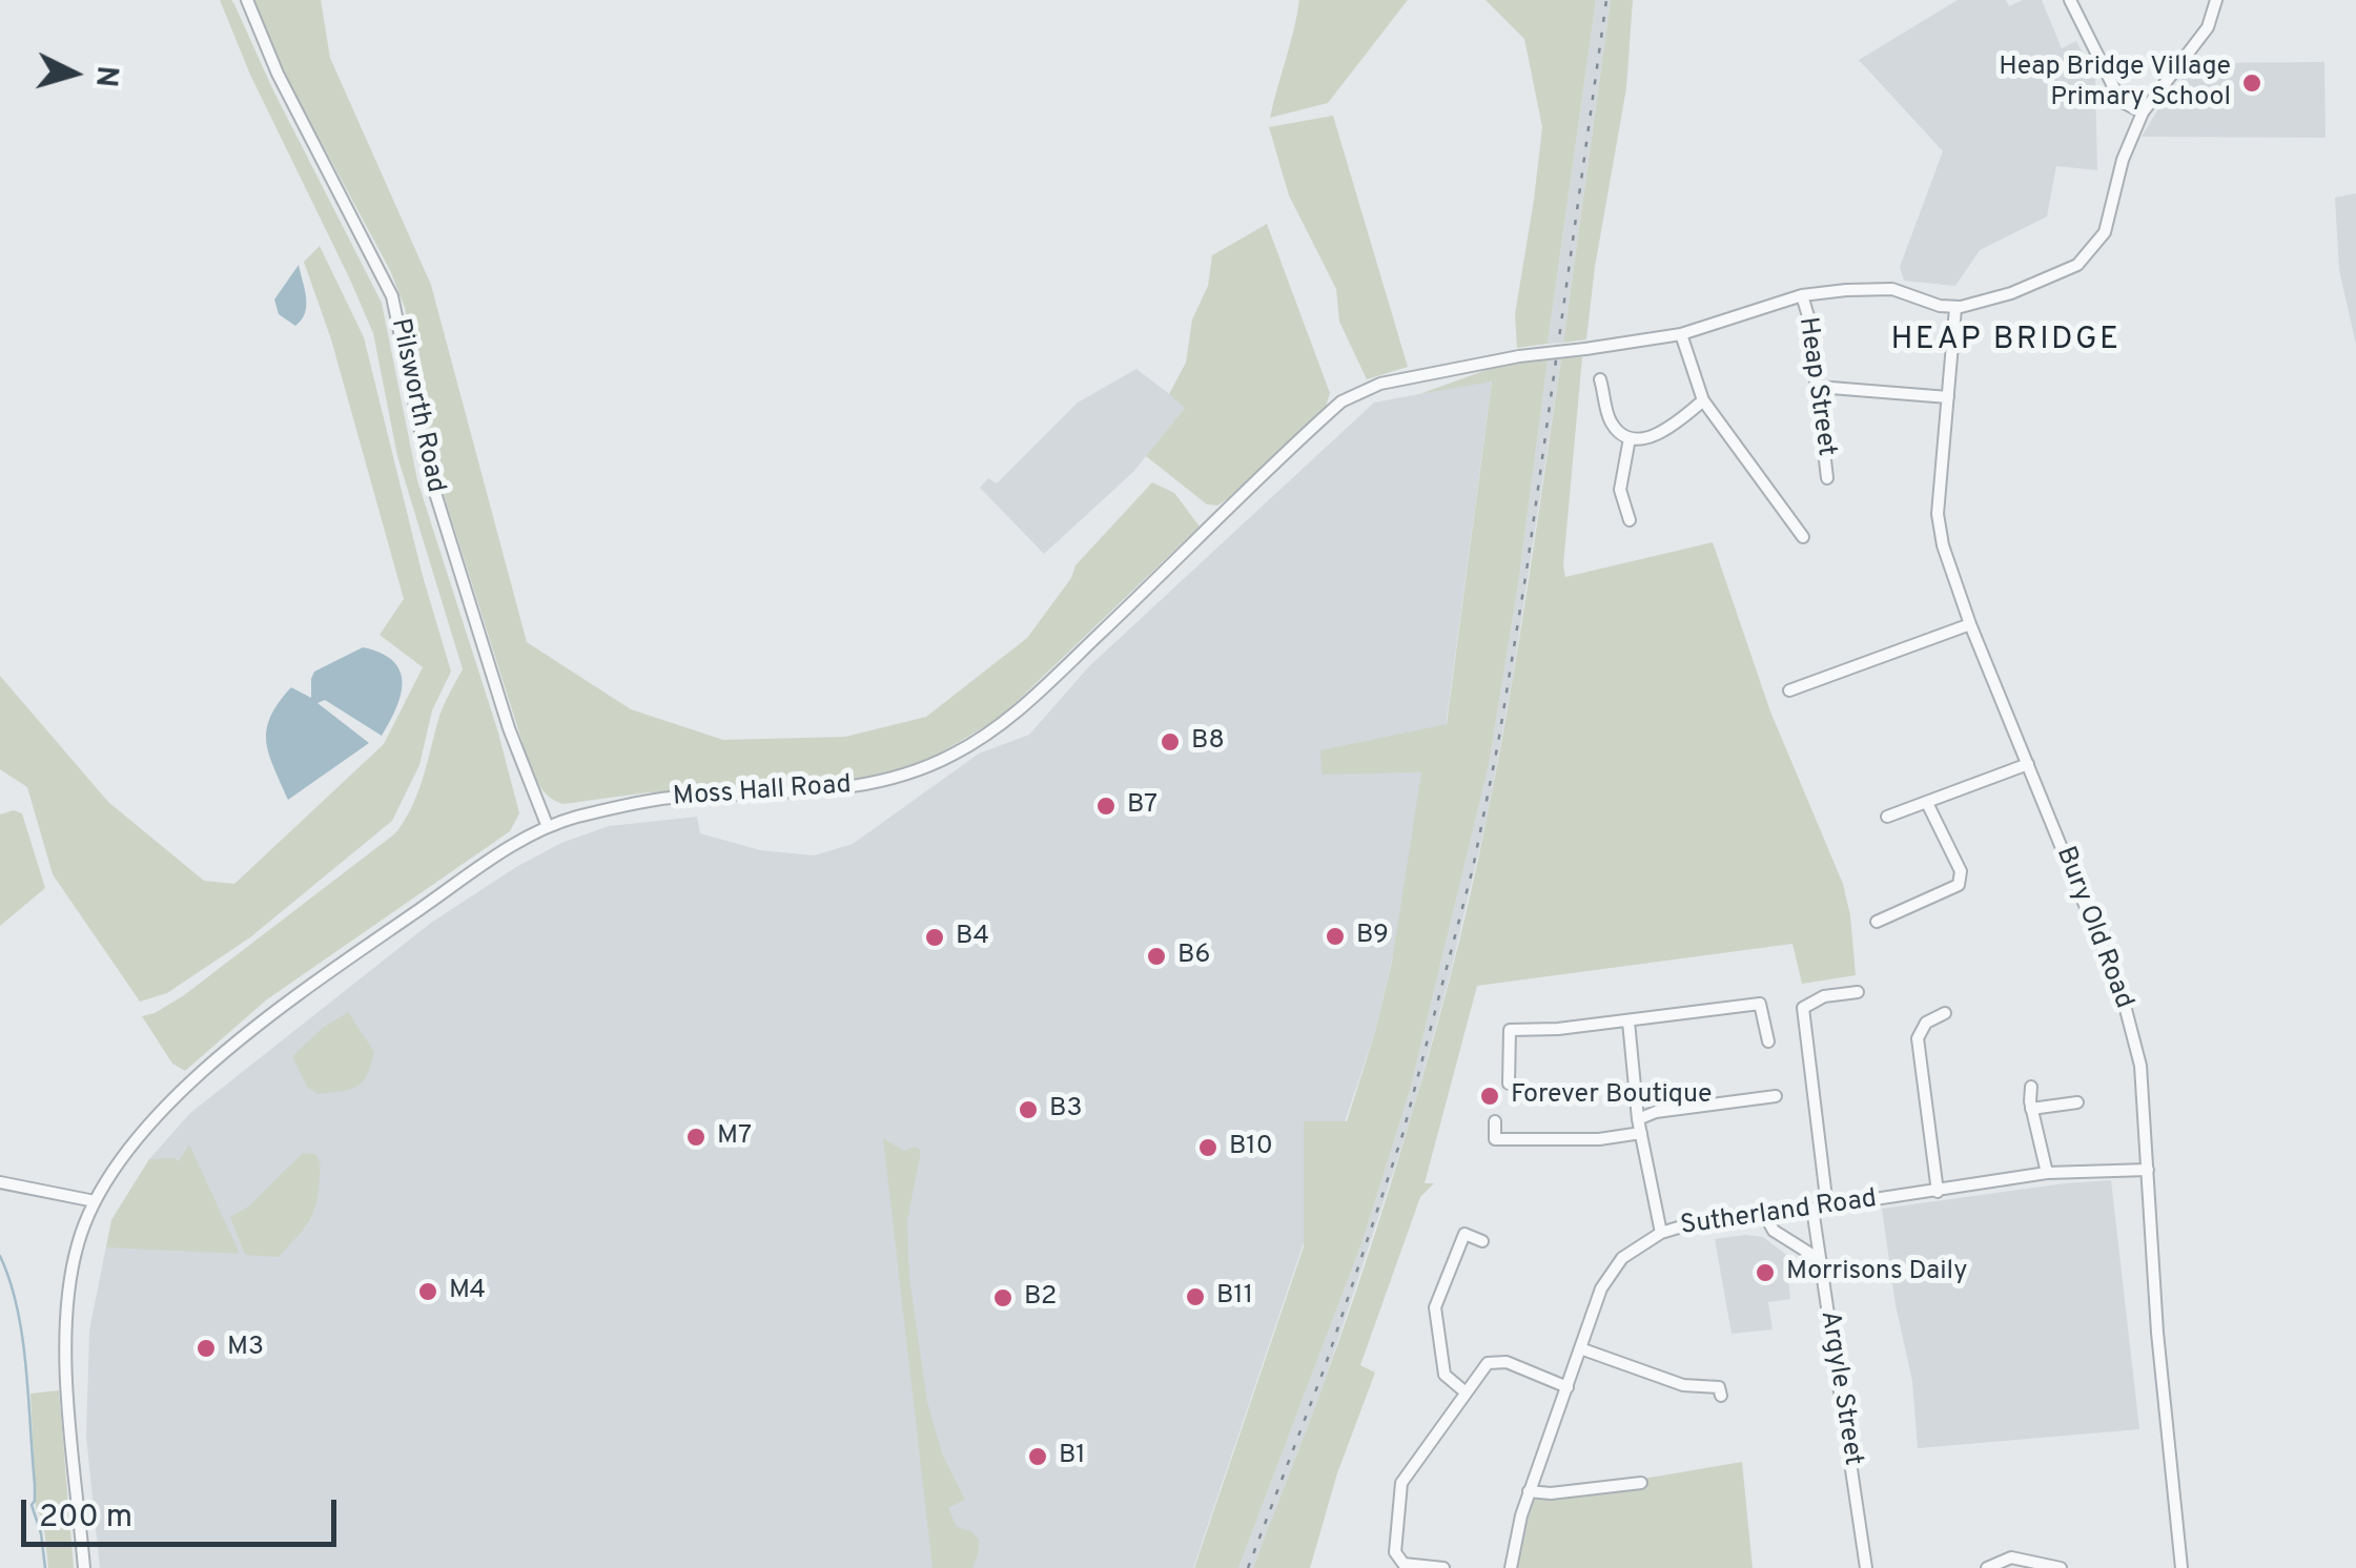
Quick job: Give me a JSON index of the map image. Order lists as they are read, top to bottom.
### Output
{
  "streets": {
    "street": [
      "Heap Street",
      "Pilsworth Road",
      "Moss Hall Road",
      "Bury Old Road",
      "Sutherland Road",
      "Argyle Street"
    ]
  },
  "crossings": [
    ["Heap Street", "Moss Hall Road"],
    ["Pilsworth Road", "Moss Hall Road"],
    ["Moss Hall Road", "Bury Old Road"],
    ["Bury Old Road", "Sutherland Road"],
    ["Sutherland Road", "Argyle Street"]
  ],
  "districts": ["HEAP BRIDGE"],
  "places": [
    "Heap Bridge Village Primary School",
    "B8",
    "B7",
    "B9",
    "B4",
    "B6",
    "Forever Boutique",
    "B3",
    "M7",
    "B10",
    "Morrisons Daily",
    "M4",
    "B11",
    "B2",
    "M3",
    "B1"
  ],
  "scale_bar": "200 m",
  "north": "right"
}
